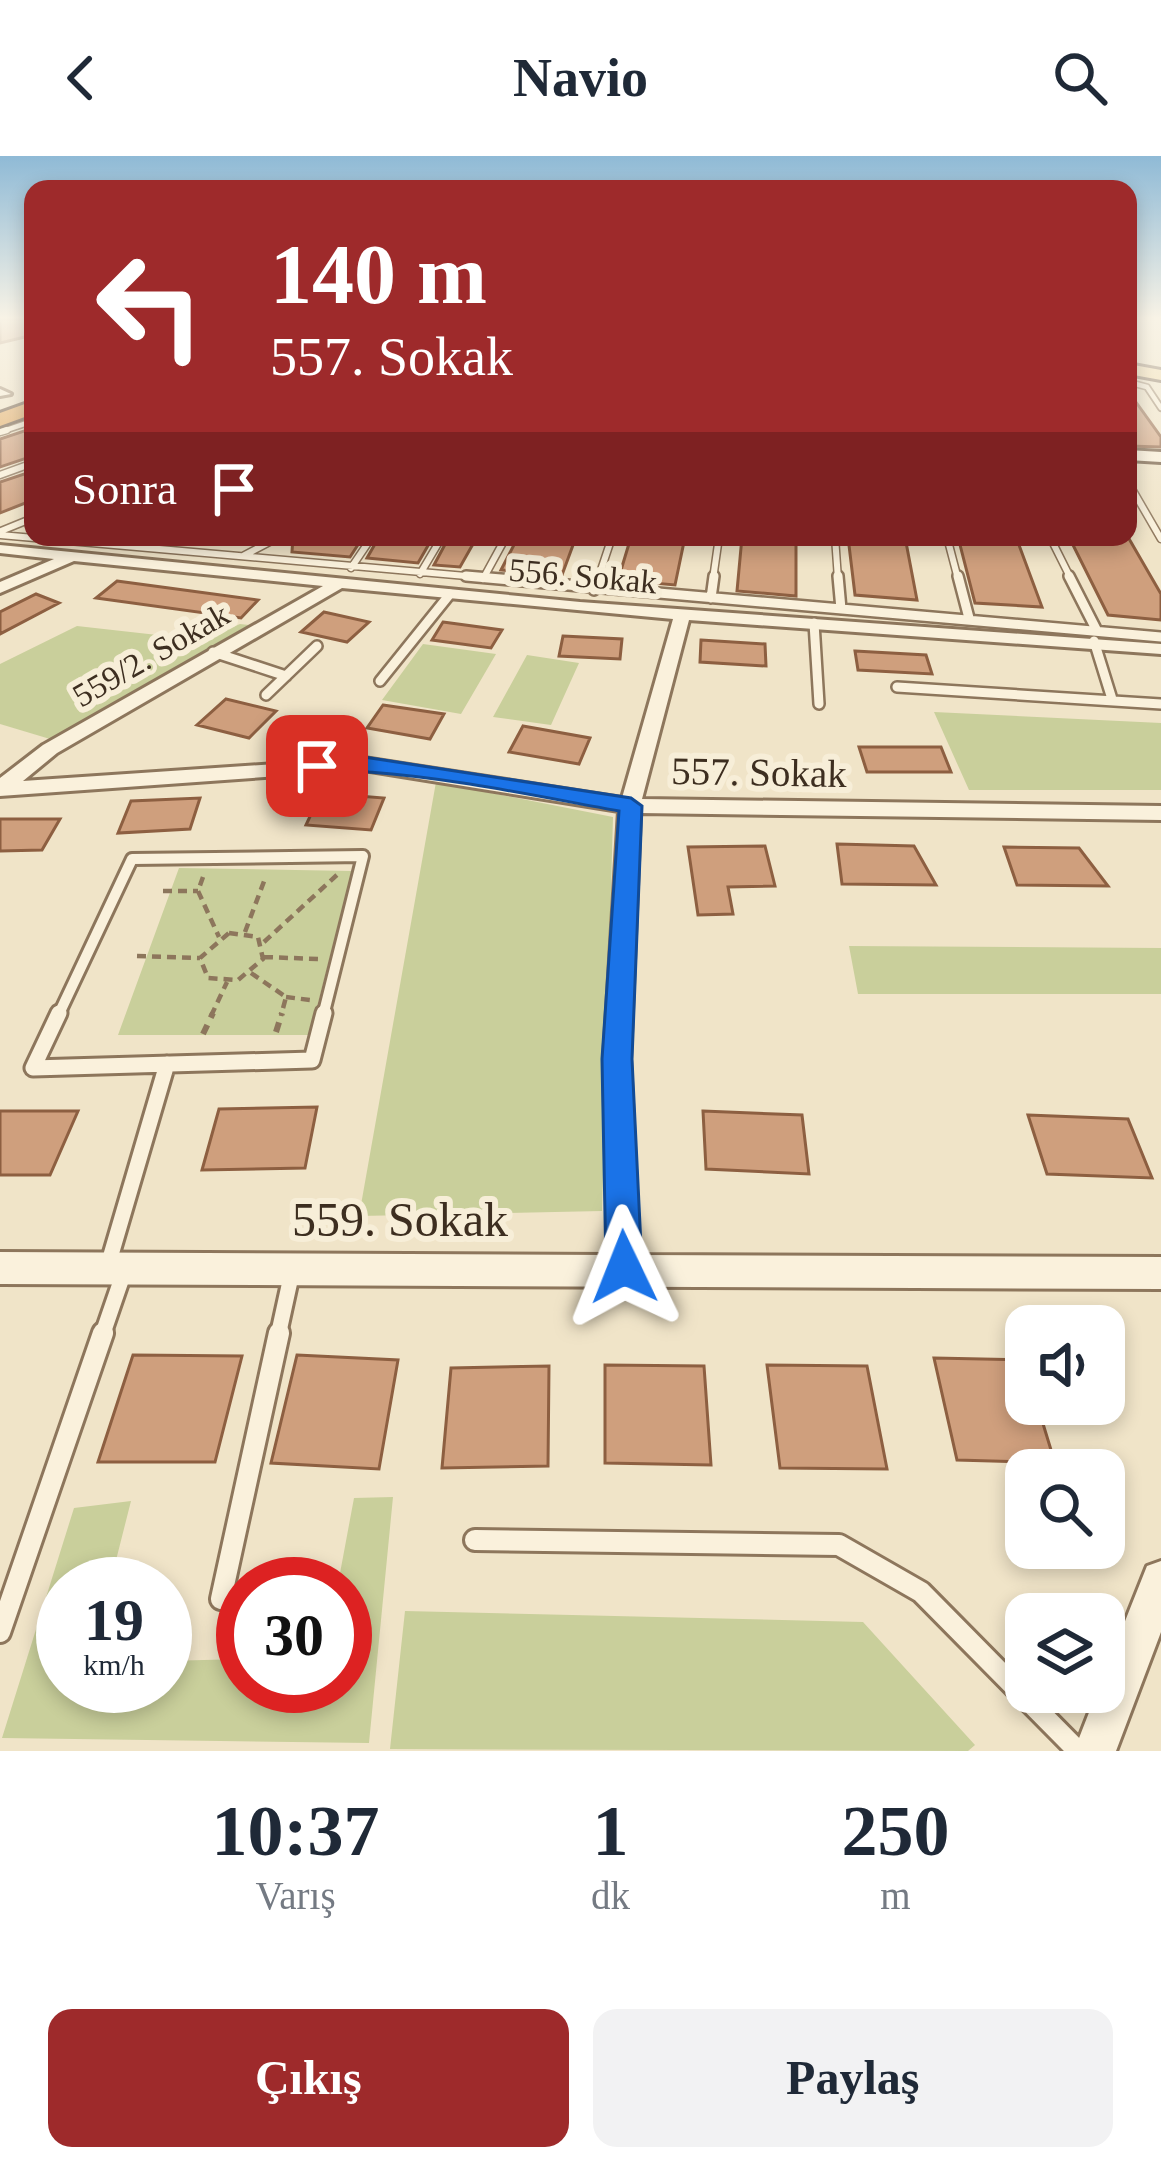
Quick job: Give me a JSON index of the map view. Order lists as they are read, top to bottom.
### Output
{
  "streets": {
    "street": [
      "556. Sokak",
      "559/2. Sokak",
      "557. Sokak",
      "559. Sokak"
    ]
  },
  "crossings": [
    ["556. Sokak", "559/2. Sokak"],
    ["559/2. Sokak", "557. Sokak"]
  ],
  "page": {
    "header": "Navio",
    "turn": ["140 m", "557. Sokak"],
    "then": "Sonra",
    "speed": "19 km/h",
    "limit": "30",
    "eta": [
      "10:37",
      "Varış",
      "1",
      "dk",
      "250",
      "m"
    ],
    "buttons": ["Çıkış", "Paylaş"]
  }
}
